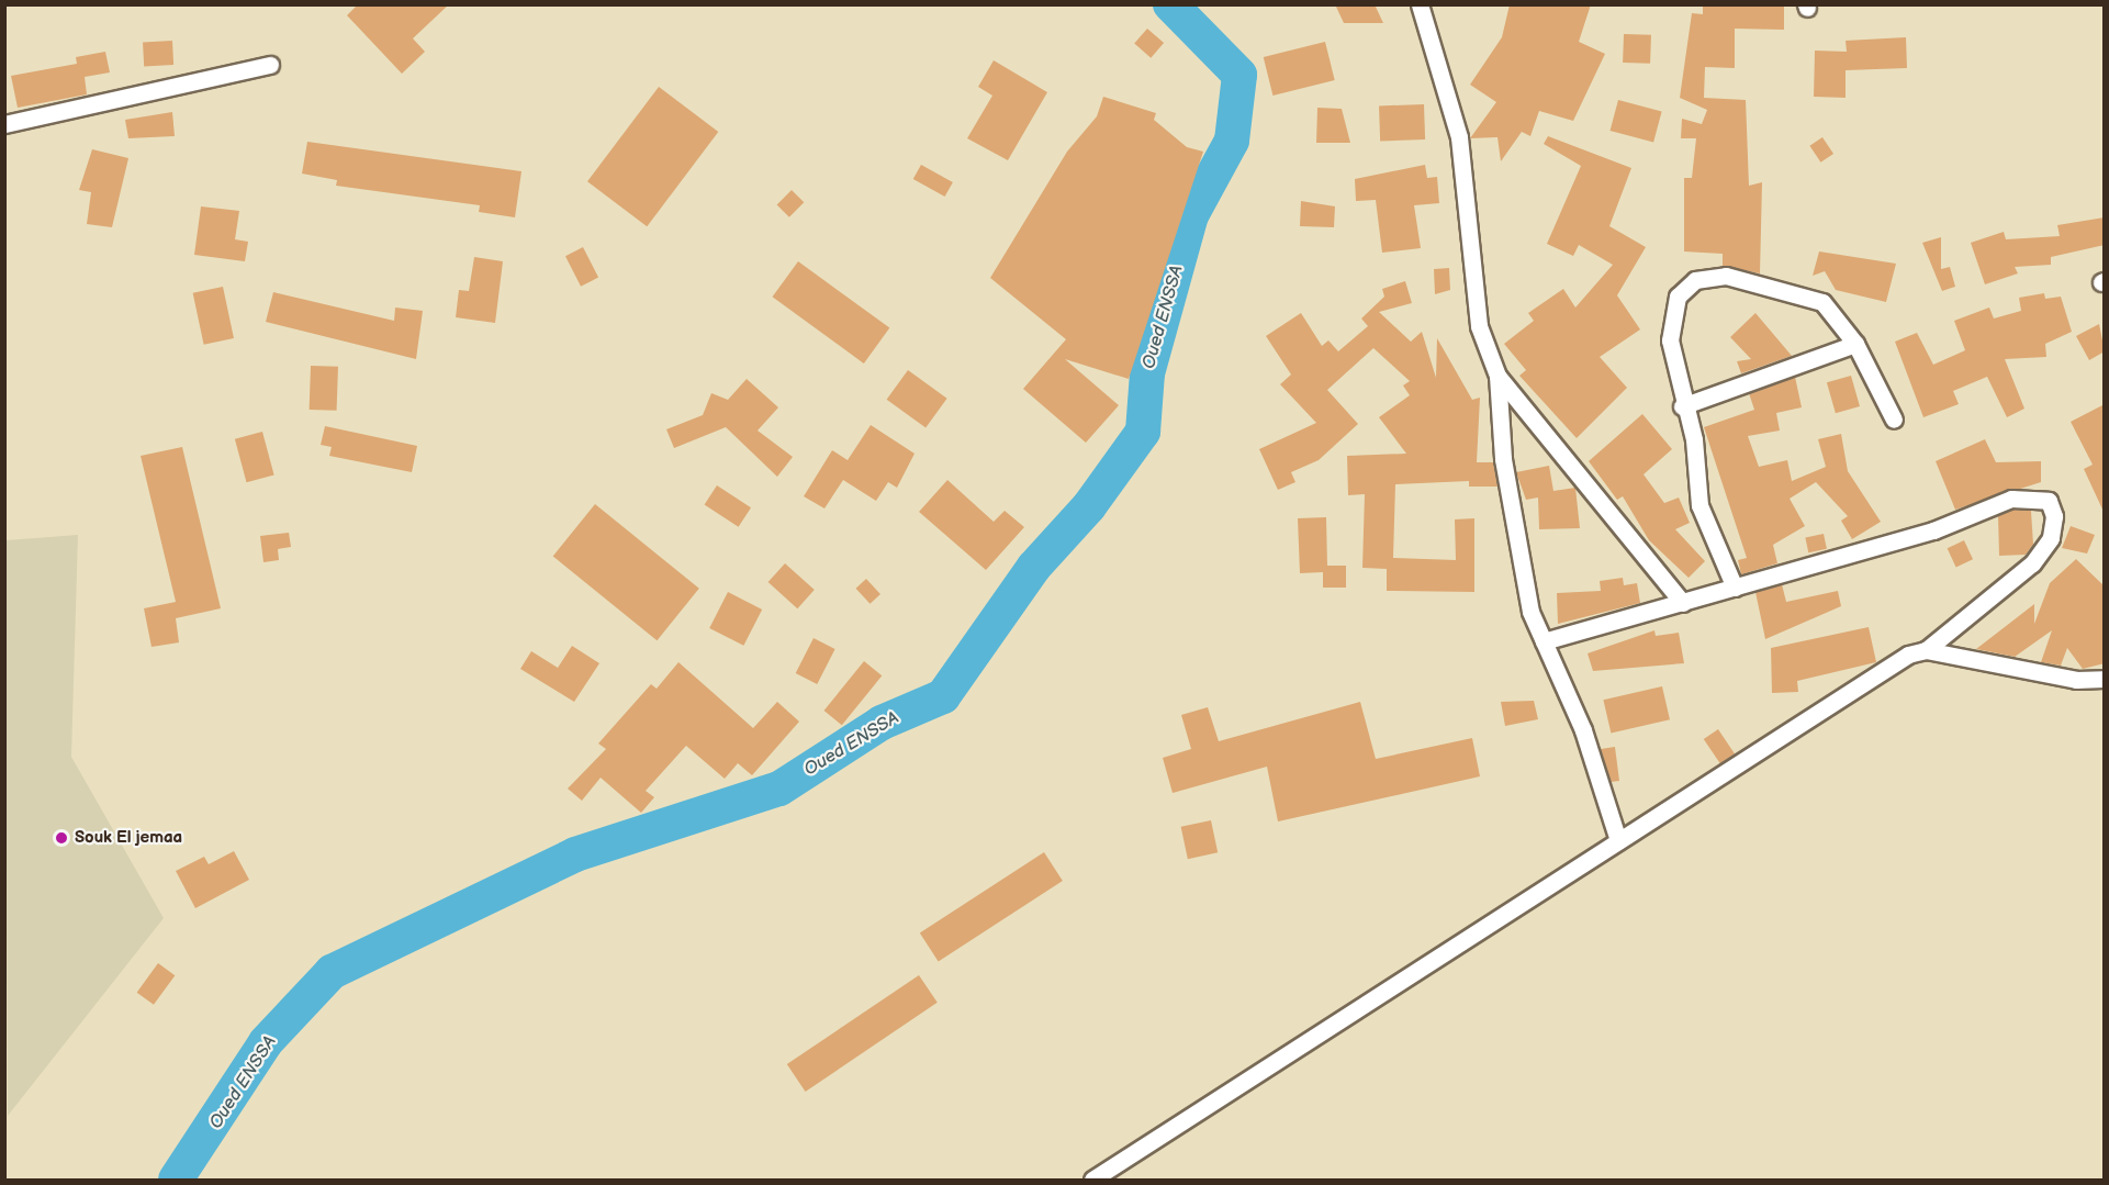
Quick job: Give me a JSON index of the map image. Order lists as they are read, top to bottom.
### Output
{
  "water": ["Oued ENSSA"],
  "places": ["Souk El jemaa"]
}
